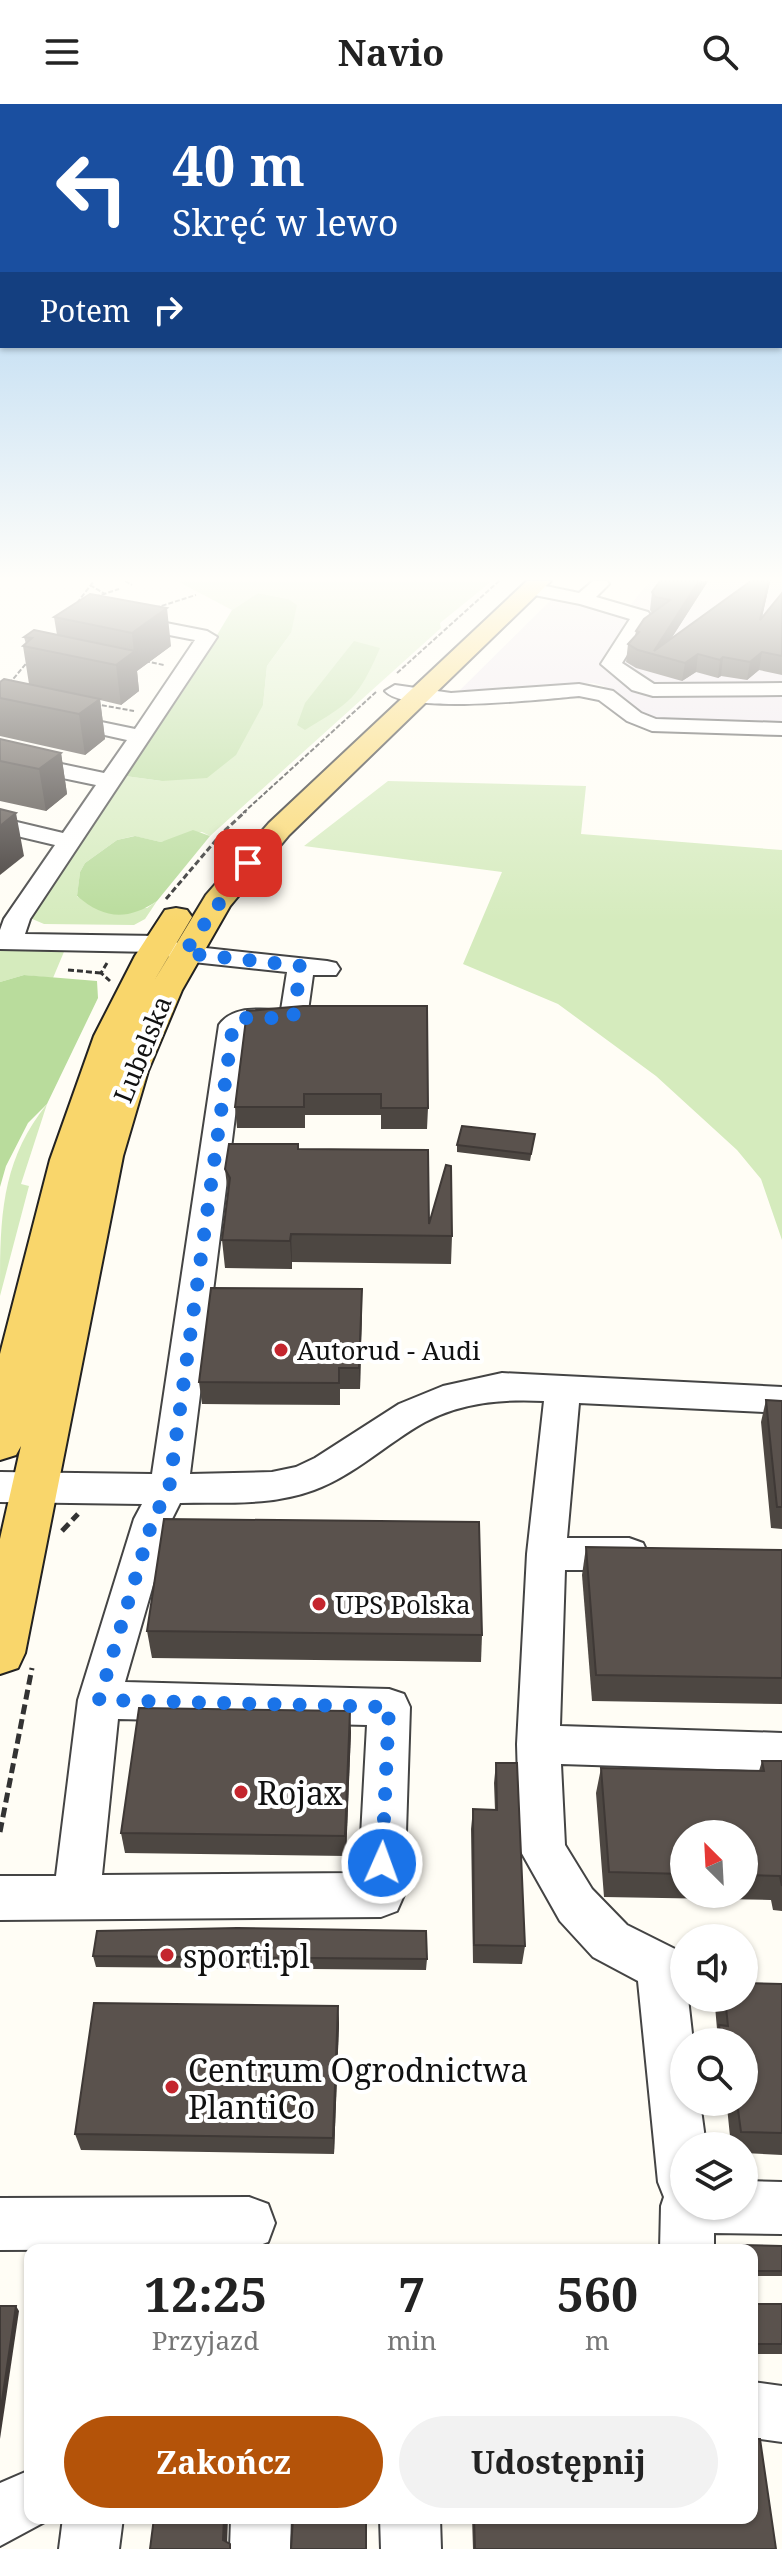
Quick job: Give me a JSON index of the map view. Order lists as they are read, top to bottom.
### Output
{
  "streets": {
    "main road": ["Lubelska"]
  },
  "places": [
    "Autorud - Audi",
    "UPS Polska",
    "Rojax",
    "sporti.pl",
    "Centrum Ogrodnictwa PlantiCo"
  ],
  "north": "top left",
  "page": {
    "header": "Navio",
    "turn": ["40 m", "Skręć w lewo"],
    "then": "Potem",
    "eta": [
      "12:25",
      "Przyjazd",
      "7",
      "min",
      "560",
      "m"
    ],
    "buttons": ["Zakończ", "Udostępnij"]
  }
}
